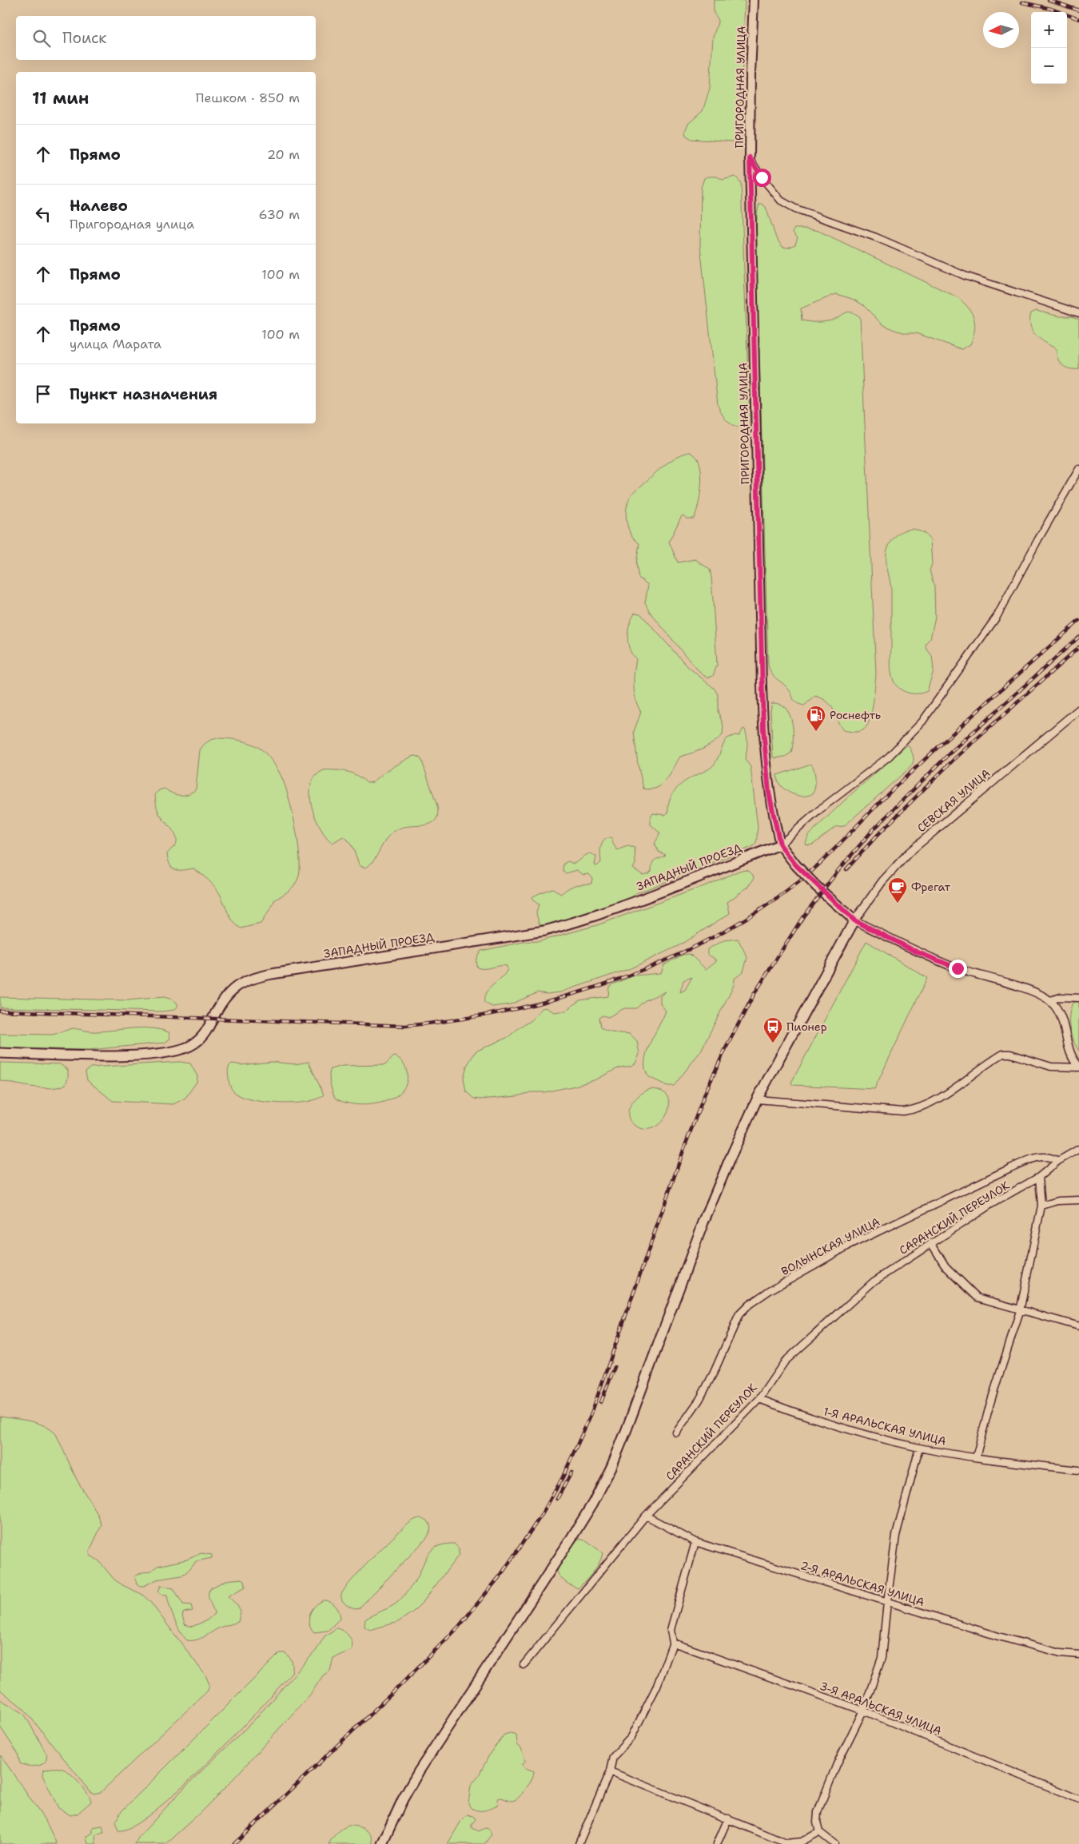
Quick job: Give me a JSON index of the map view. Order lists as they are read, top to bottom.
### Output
{
  "streets": {
    "main road": ["ПРИГОРОДНАЯ УЛИЦА", "ЗАПАДНЫЙ ПРОЕЗД"],
    "street": [
      "СЕВСКАЯ УЛИЦА",
      "САРАНСКИЙ ПЕРЕУЛОК",
      "ВОЛЫНСКАЯ УЛИЦА",
      "1-Я АРАЛЬСКАЯ УЛИЦА",
      "2-Я АРАЛЬСКАЯ УЛИЦА",
      "3-Я АРАЛЬСКАЯ УЛИЦА"
    ]
  },
  "crossings": [
    ["ПРИГОРОДНАЯ УЛИЦА", "ЗАПАДНЫЙ ПРОЕЗД"],
    ["САРАНСКИЙ ПЕРЕУЛОК", "ВОЛЫНСКАЯ УЛИЦА"],
    ["САРАНСКИЙ ПЕРЕУЛОК", "1-Я АРАЛЬСКАЯ УЛИЦА"],
    ["САРАНСКИЙ ПЕРЕУЛОК", "2-Я АРАЛЬСКАЯ УЛИЦА"]
  ],
  "places": {
    "fuel station": ["Роснефть"],
    "cafe": ["Фрегат"],
    "bus stop": ["Пионер"]
  },
  "north": "left",
  "page": {
    "map_buttons": ["+", "−"],
    "search": "Поиск",
    "heading": ["11 мин", "Пешком · 850 m"],
    "list": [
      ["Прямо", "20 m"],
      ["Налево", "Пригородная улица", "630 m"],
      ["Прямо", "100 m"],
      ["Прямо", "улица Марата", "100 m"],
      "Пункт назначения"
    ]
  }
}
